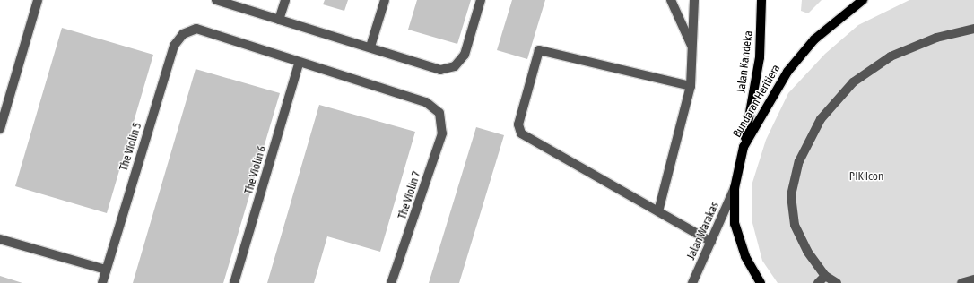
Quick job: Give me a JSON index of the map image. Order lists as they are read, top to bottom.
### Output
{
  "streets": {
    "main road": ["Jalan Kandeka", "Bundaran Heritiera"],
    "street": [
      "The Violin 5",
      "The Violin 6",
      "The Violin 7",
      "Jalan Warakas"
    ]
  },
  "crossings": [
    ["Jalan Kandeka", "Bundaran Heritiera"],
    ["Bundaran Heritiera", "Jalan Warakas"],
    ["The Violin 5", "The Violin 6"],
    ["The Violin 5", "The Violin 7"],
    ["The Violin 6", "The Violin 7"]
  ],
  "parks": ["PIK Icon"]
}
